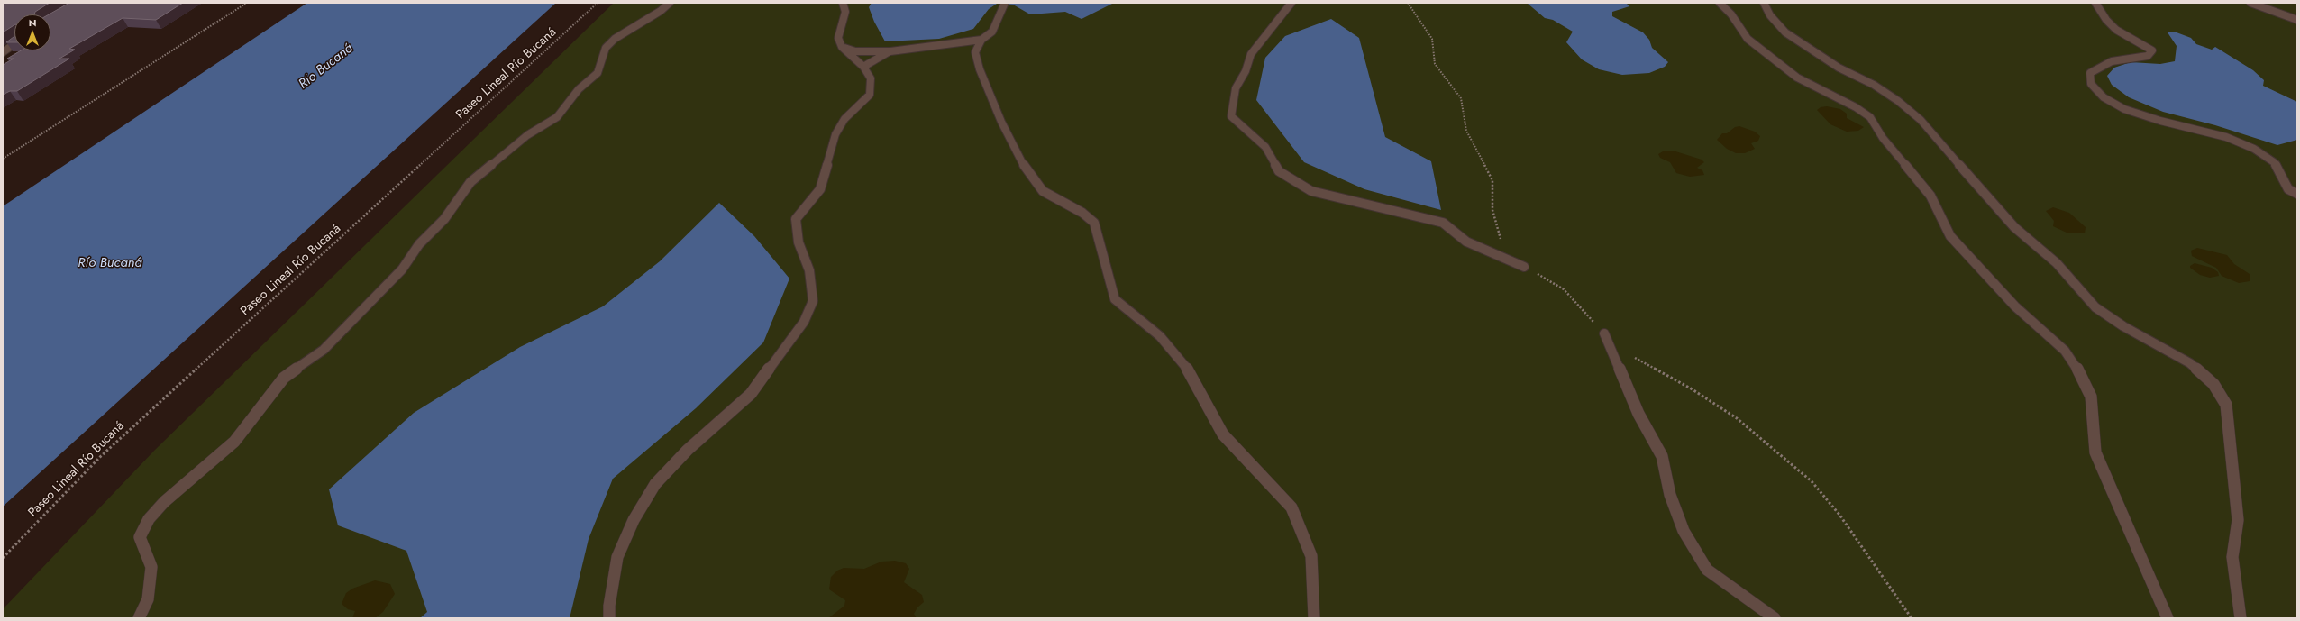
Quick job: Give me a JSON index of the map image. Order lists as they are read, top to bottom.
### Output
{
  "streets": {
    "path": ["Paseo Lineal Río Bucaná"]
  },
  "water": ["Río Bucaná"],
  "north": "top"
}
